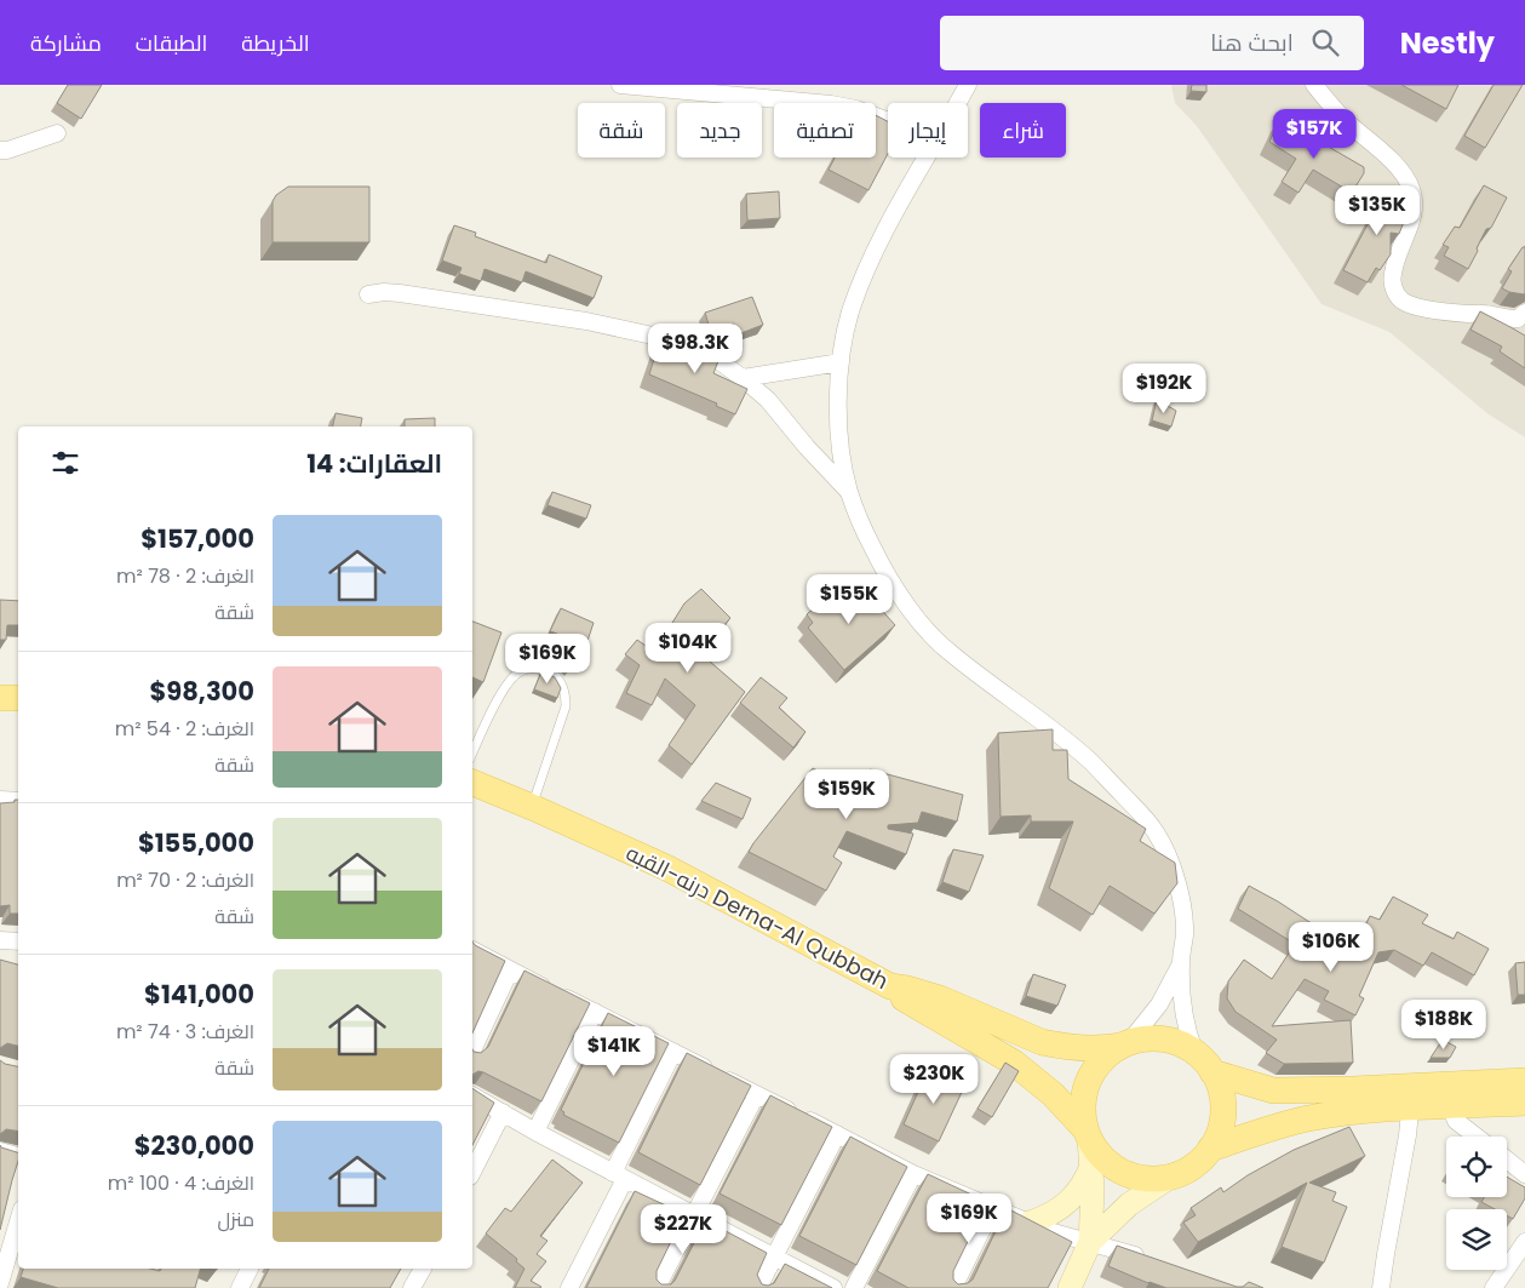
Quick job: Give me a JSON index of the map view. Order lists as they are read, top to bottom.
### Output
{
  "streets": {
    "main road": ["درنه-القبه Derna-Al Qubbah"]
  },
  "page": {
    "header": "Nestly",
    "search": "ابحث هنا",
    "nav": ["الخريطة", "الطبقات", "مشاركة"],
    "chip": [
      "شراء",
      "إيجار",
      "تصفية",
      "جديد",
      "شقة"
    ],
    "price": [
      "$157K",
      "$135K",
      "$98.3K",
      "$192K",
      "$155K",
      "$104K",
      "$169K",
      "$159K",
      "$106K",
      "$188K",
      "$141K",
      "$230K",
      "$169K",
      "$227K"
    ],
    "heading": "العقارات: 14",
    "list": [
      {
        "name": "$157,000",
        "note": "الغرف: 2 · 78 m² · شقة"
      },
      {
        "name": "$98,300",
        "note": "الغرف: 2 · 54 m² · شقة"
      },
      {
        "name": "$155,000",
        "note": "الغرف: 2 · 70 m² · شقة"
      },
      {
        "name": "$141,000",
        "note": "الغرف: 3 · 74 m² · شقة"
      },
      {
        "name": "$230,000",
        "note": "الغرف: 4 · 100 m² · منزل"
      }
    ]
  }
}
